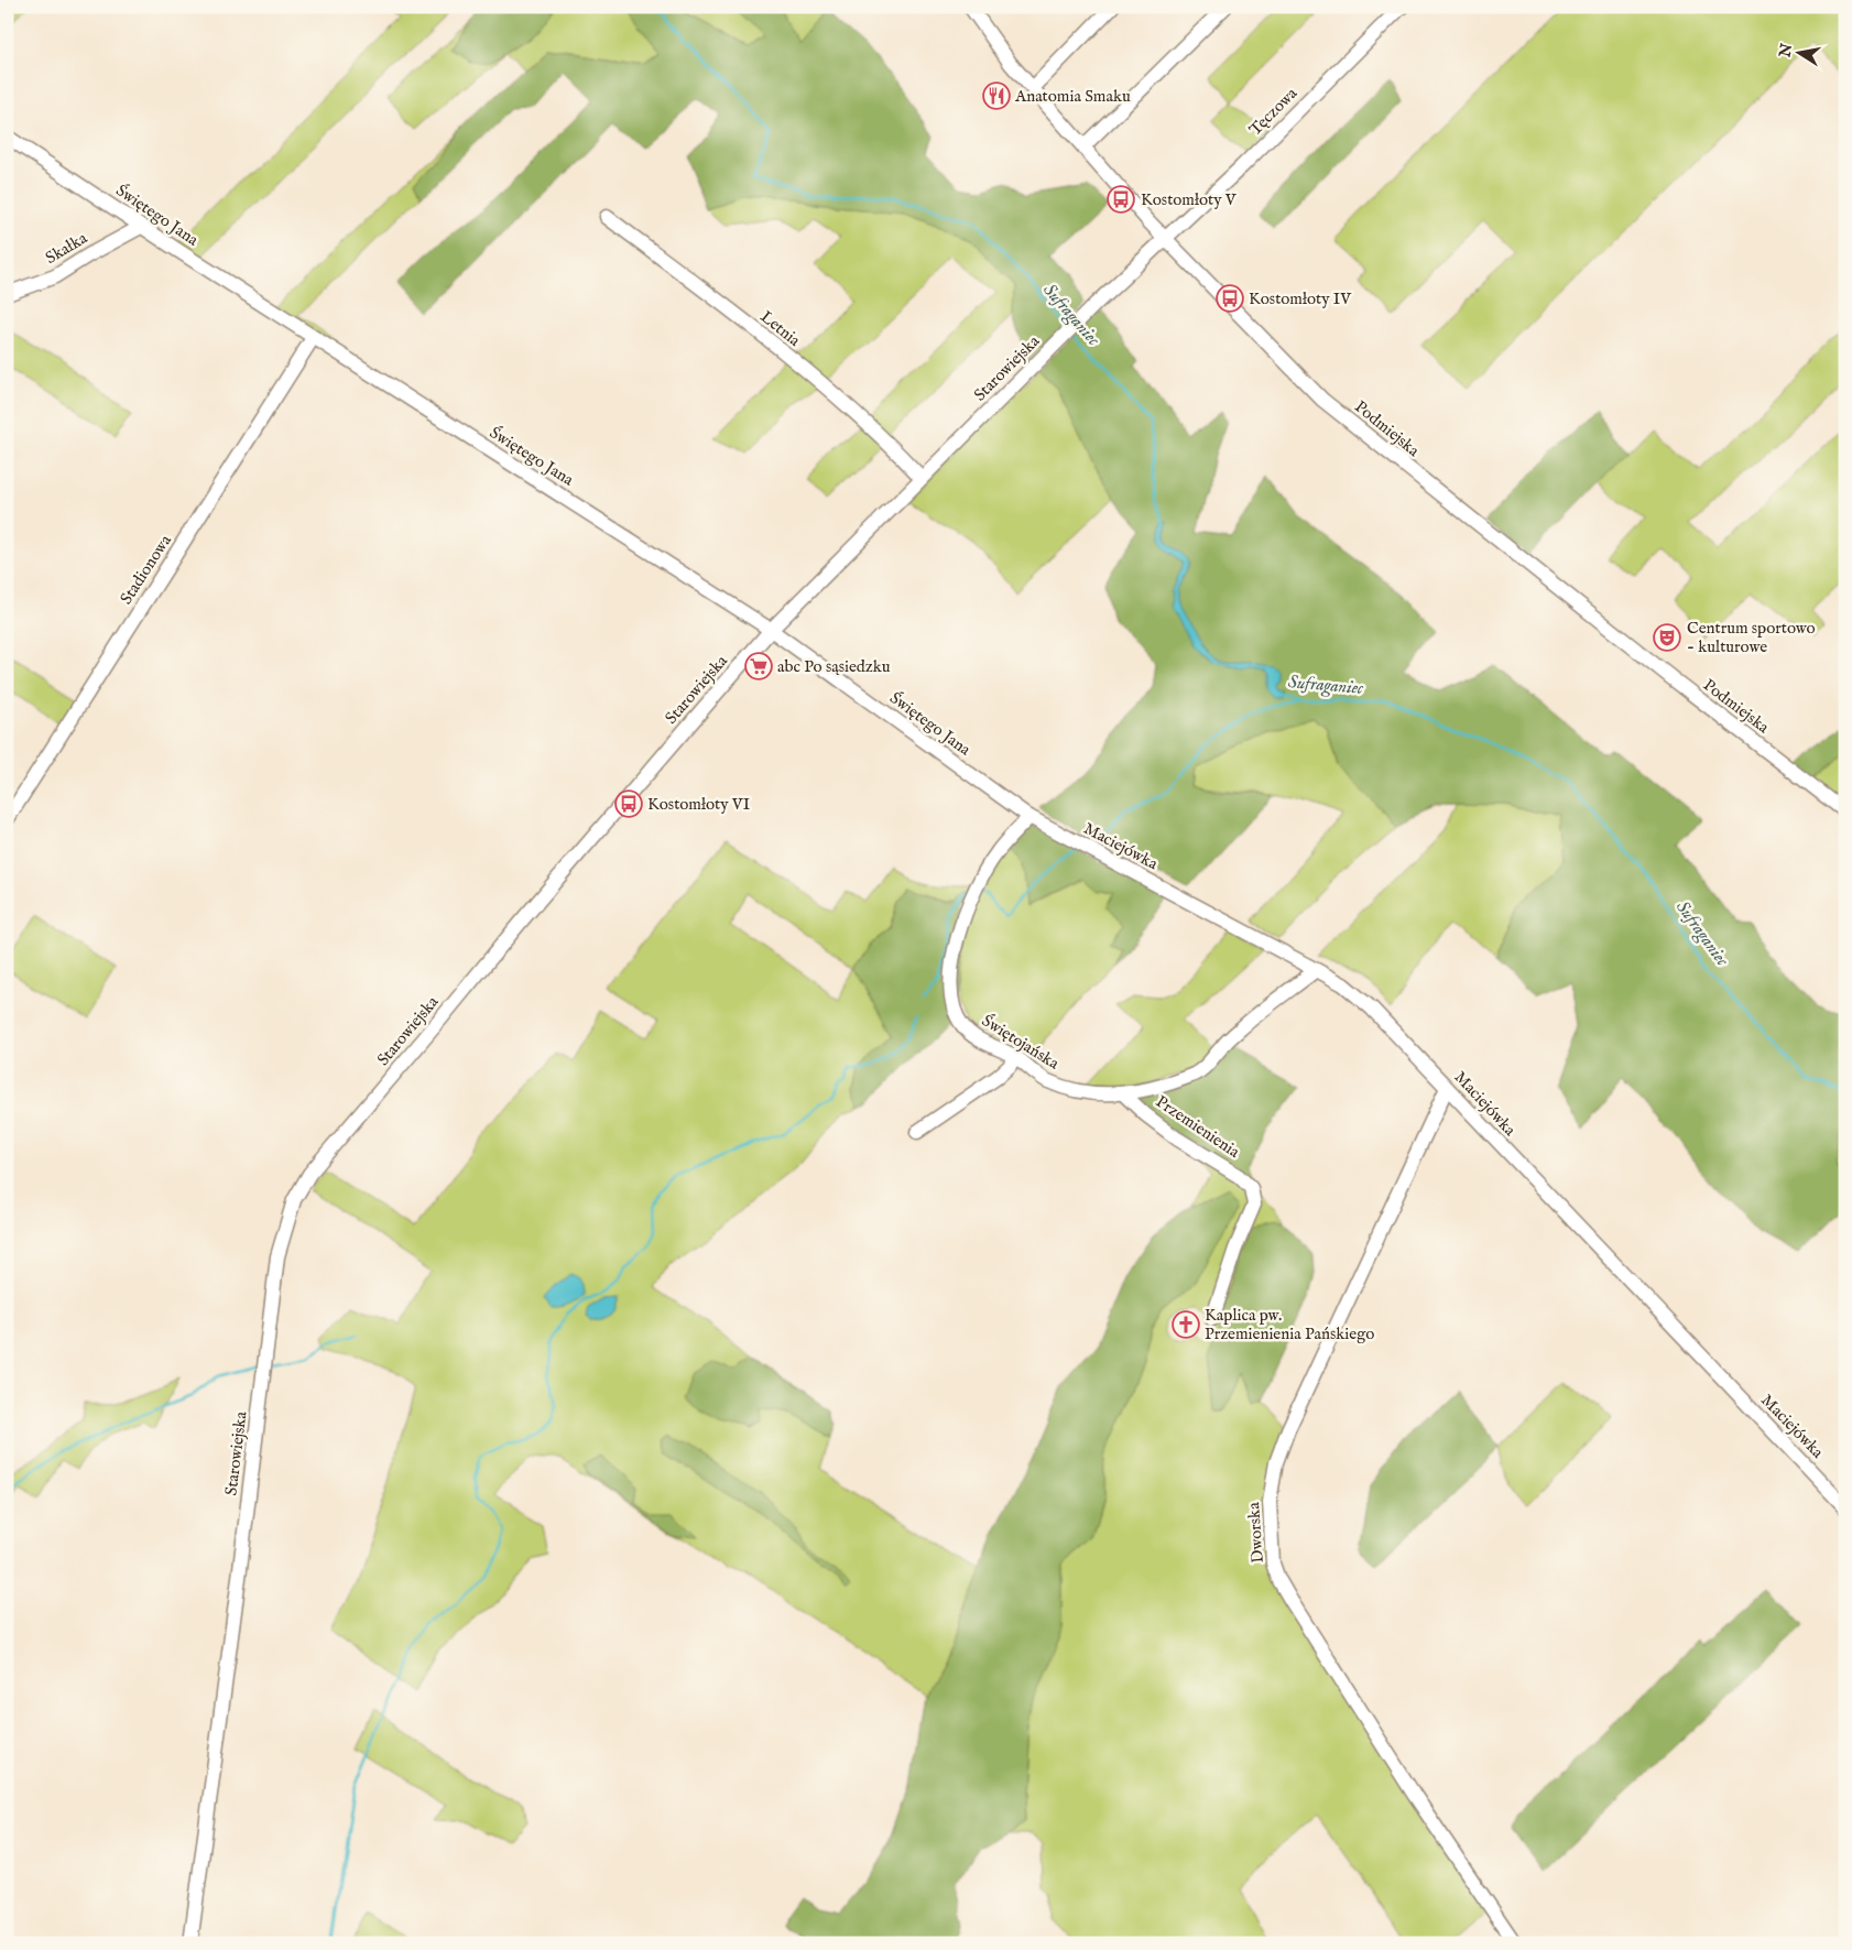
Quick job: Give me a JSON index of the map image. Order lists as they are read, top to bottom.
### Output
{
  "streets": {
    "street": [
      "Tęczowa",
      "Świętego Jana",
      "Skałka",
      "Letnia",
      "Starowiejska",
      "Podmiejska",
      "Stadionowa",
      "Maciejówka",
      "Świętojańska",
      "Przemienienia",
      "Dworska"
    ]
  },
  "crossings": [
    ["Tęczowa", "Starowiejska"],
    ["Tęczowa", "Podmiejska"],
    ["Świętego Jana", "Skałka"],
    ["Świętego Jana", "Starowiejska"],
    ["Świętego Jana", "Stadionowa"],
    ["Świętego Jana", "Maciejówka"],
    ["Świętego Jana", "Świętojańska"],
    ["Letnia", "Starowiejska"],
    ["Starowiejska", "Podmiejska"],
    ["Maciejówka", "Świętojańska"],
    ["Maciejówka", "Dworska"],
    ["Świętojańska", "Przemienienia"]
  ],
  "water": ["Sufraganiec"],
  "places": {
    "restaurant": ["Anatomia Smaku"],
    "bus stop": ["Kostomłoty V", "Kostomłoty IV", "Kostomłoty VI"],
    "theatre": ["Centrum sportowo - kulturowe"],
    "supermarket": ["abc Po sąsiedzku"],
    "church": ["Kaplica pw. Przemienienia Pańskiego"]
  },
  "north": "left"
}
